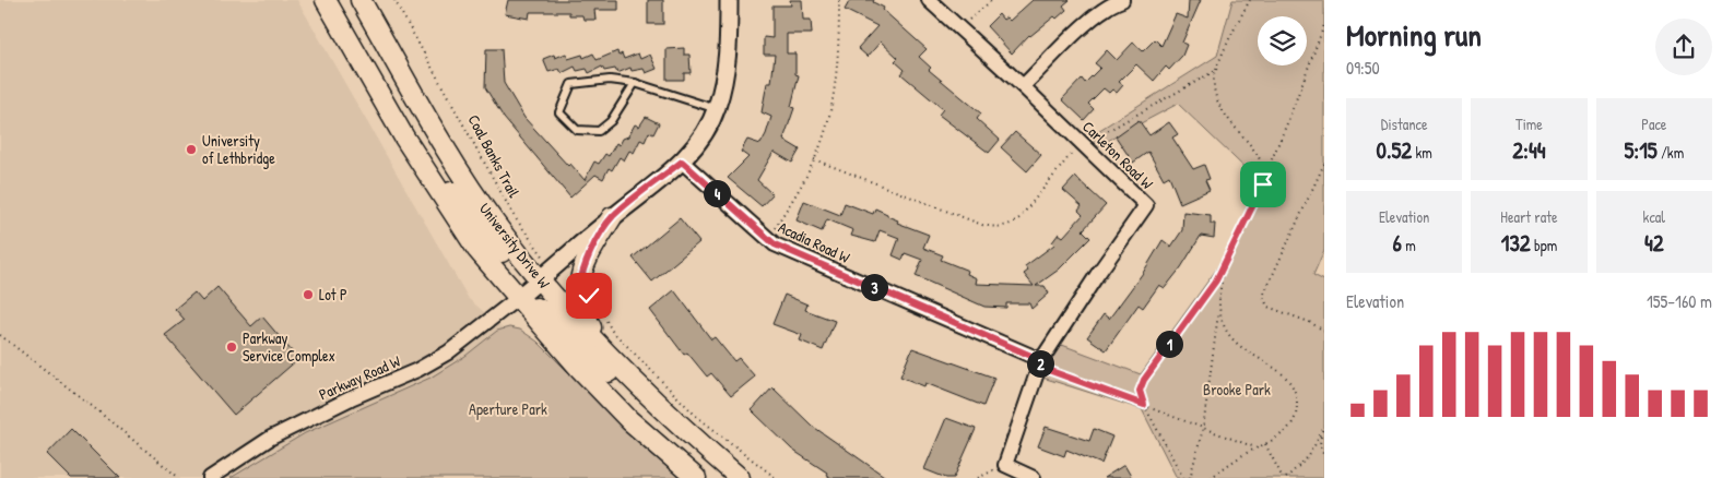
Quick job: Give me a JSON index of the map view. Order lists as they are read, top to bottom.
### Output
{
  "streets": {
    "main road": ["University Drive W"],
    "street": ["Carleton Road W", "Acadia Road W", "Parkway Road W"],
    "path": ["Coal Banks Trail"]
  },
  "crossings": [
    ["Carleton Road W", "Acadia Road W"],
    ["Coal Banks Trail", "University Drive W"],
    ["University Drive W", "Parkway Road W"]
  ],
  "parks": ["Brooke Park", "Aperture Park"],
  "places": ["University of Lethbridge", "Lot P", "Parkway Service Complex"],
  "page": {
    "heading": ["Morning run", "09:50"],
    "stats": [
      ["Distance", "0.52 km"],
      ["Time", "2:44"],
      ["Pace", "5:15 /km"],
      ["Elevation", "6 m"],
      ["Heart rate", "132 bpm"],
      ["kcal", "42"]
    ],
    "pins": [
      "4",
      "3",
      "1",
      "2"
    ],
    "chart": ["Elevation", "155–160 m"]
  }
}
